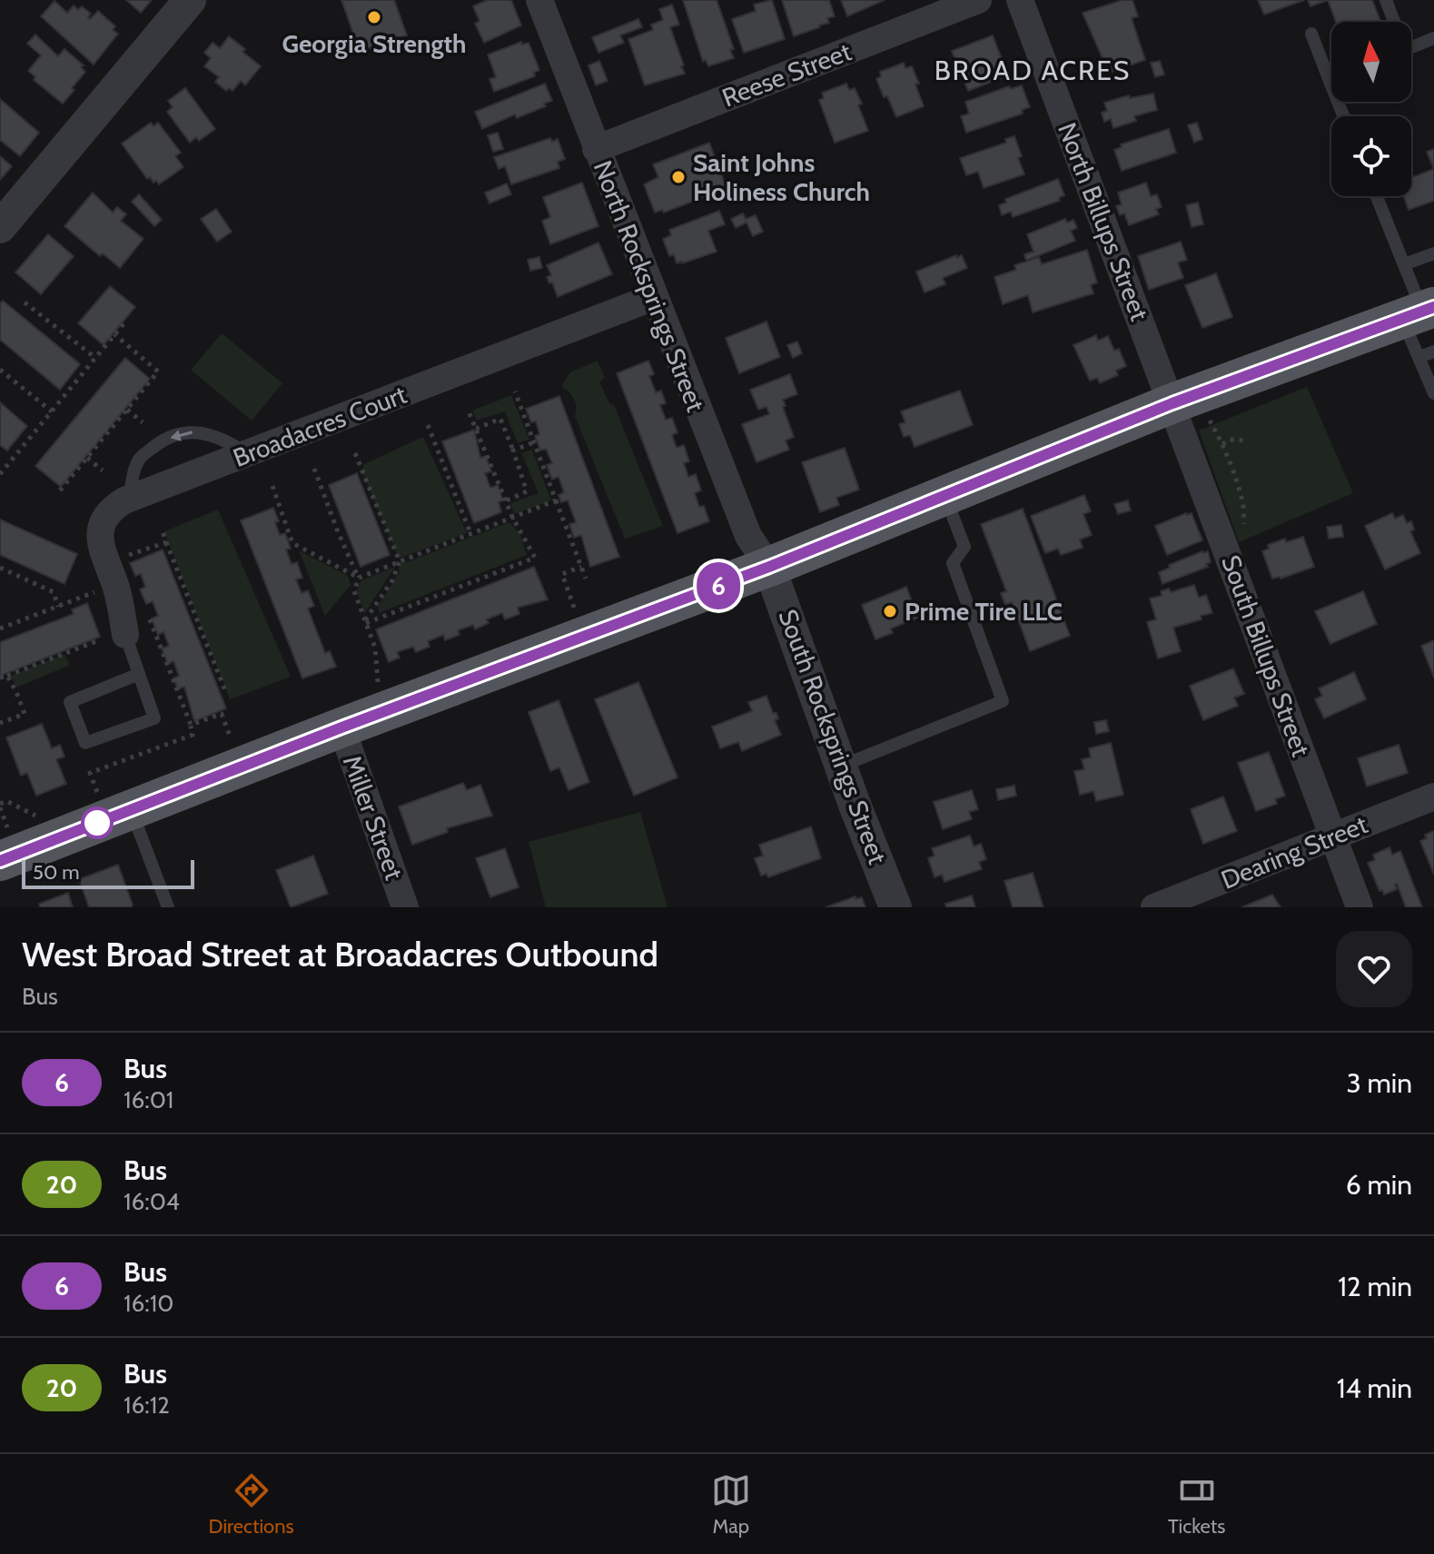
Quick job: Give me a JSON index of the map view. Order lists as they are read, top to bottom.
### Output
{
  "streets": {
    "street": [
      "Reese Street",
      "North Billups Street",
      "North Rocksprings Street",
      "Broadacres Court",
      "South Billups Street",
      "South Rocksprings Street",
      "Miller Street",
      "Dearing Street"
    ]
  },
  "crossings": [
    ["Reese Street", "North Rocksprings Street"],
    ["North Billups Street", "South Billups Street"],
    ["North Rocksprings Street", "Broadacres Court"],
    ["North Rocksprings Street", "South Rocksprings Street"],
    ["South Billups Street", "Dearing Street"]
  ],
  "districts": ["BROAD ACRES"],
  "places": ["Georgia Strength", "Saint Johns Holiness Church", "Prime Tire LLC"],
  "lines": ["bus line 6"],
  "scale_bar": "50 m",
  "north": "top",
  "page": {
    "on_map": "6",
    "scale": "50 m",
    "heading": ["West Broad Street at Broadacres Outbound", "Bus"],
    "list": [
      {
        "mark": "6",
        "name": "Bus",
        "note": "16:01",
        "value": "3 min"
      },
      {
        "mark": "20",
        "name": "Bus",
        "note": "16:04",
        "value": "6 min"
      },
      {
        "mark": "6",
        "name": "Bus",
        "note": "16:10",
        "value": "12 min"
      },
      {
        "mark": "20",
        "name": "Bus",
        "note": "16:12",
        "value": "14 min"
      }
    ],
    "tabs": ["Directions", "Map", "Tickets"]
  }
}
